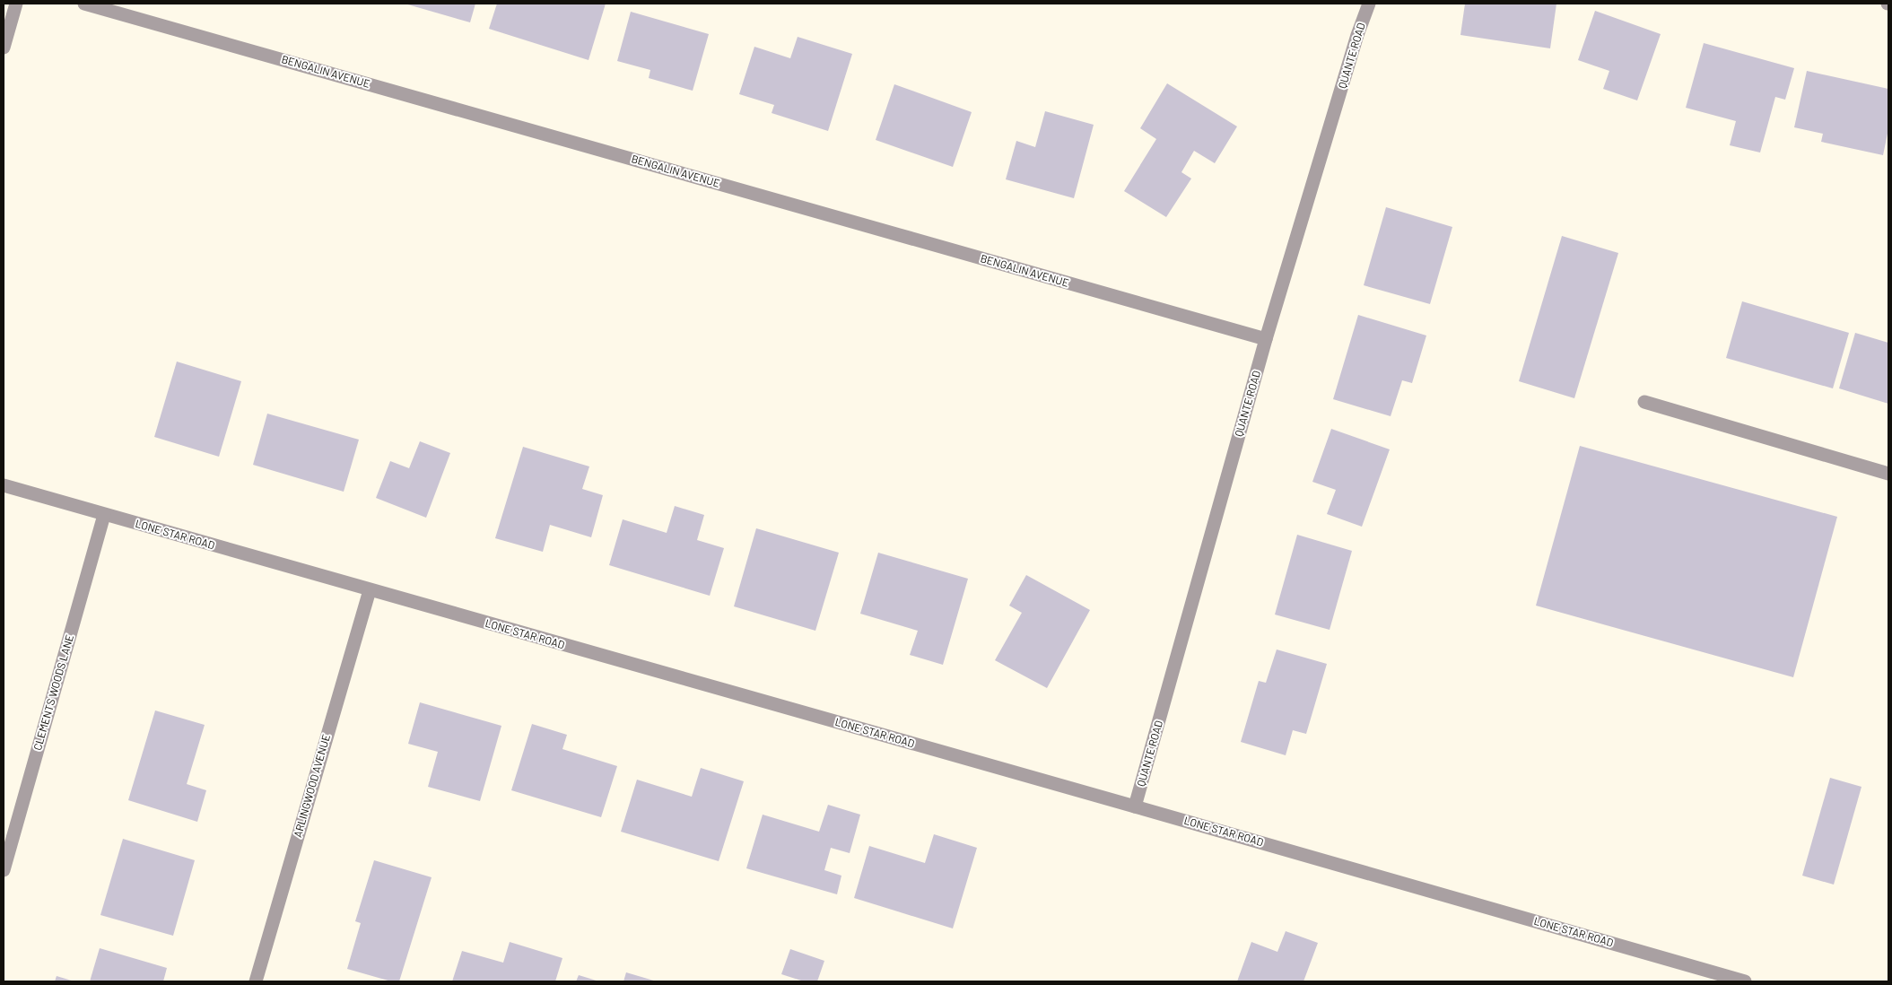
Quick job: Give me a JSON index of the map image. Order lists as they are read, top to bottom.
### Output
{
  "streets": {
    "street": [
      "QUANTE ROAD",
      "BENGALIN AVENUE",
      "LONE STAR ROAD",
      "CLEMENTS WOODS LANE",
      "ARLINGWOOD AVENUE"
    ]
  },
  "crossings": [
    ["QUANTE ROAD", "BENGALIN AVENUE"],
    ["QUANTE ROAD", "LONE STAR ROAD"],
    ["LONE STAR ROAD", "CLEMENTS WOODS LANE"],
    ["LONE STAR ROAD", "ARLINGWOOD AVENUE"]
  ]
}
